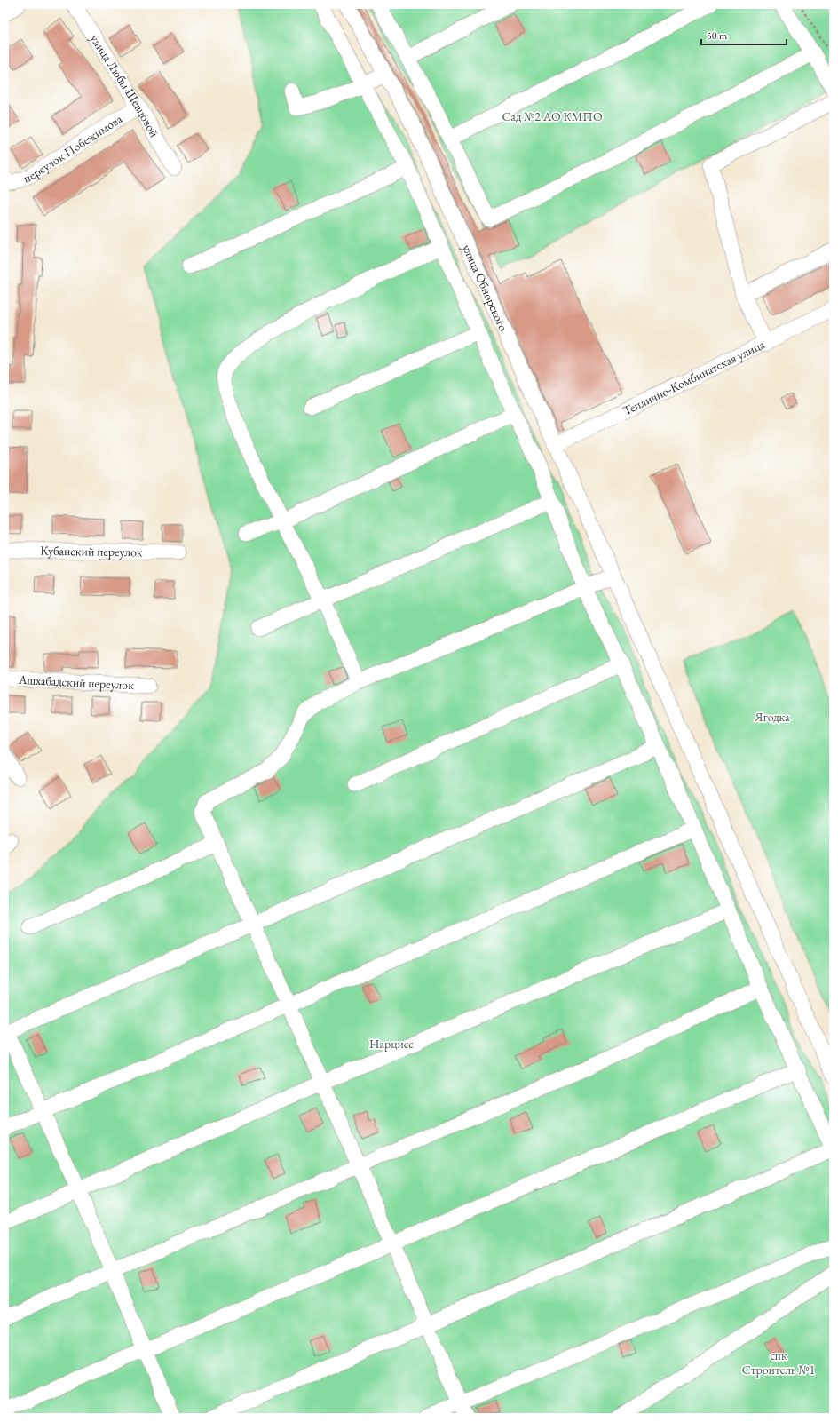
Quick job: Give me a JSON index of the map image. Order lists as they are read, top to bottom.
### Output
{
  "streets": {
    "street": [
      "улица Любы Шевцовой",
      "переулок Побежимова",
      "улица Обнорского",
      "Теплично-Комбинатская улица",
      "Кубанский переулок",
      "Ашхабадский переулок"
    ]
  },
  "crossings": [
    ["улица Любы Шевцовой", "переулок Побежимова"],
    ["улица Обнорского", "Теплично-Комбинатская улица"]
  ],
  "parks": [
    "Сад №2 АО КМПО",
    "Ягодка",
    "Нарцисс",
    "спк Строитель №1"
  ],
  "scale_bar": "50 m"
}
